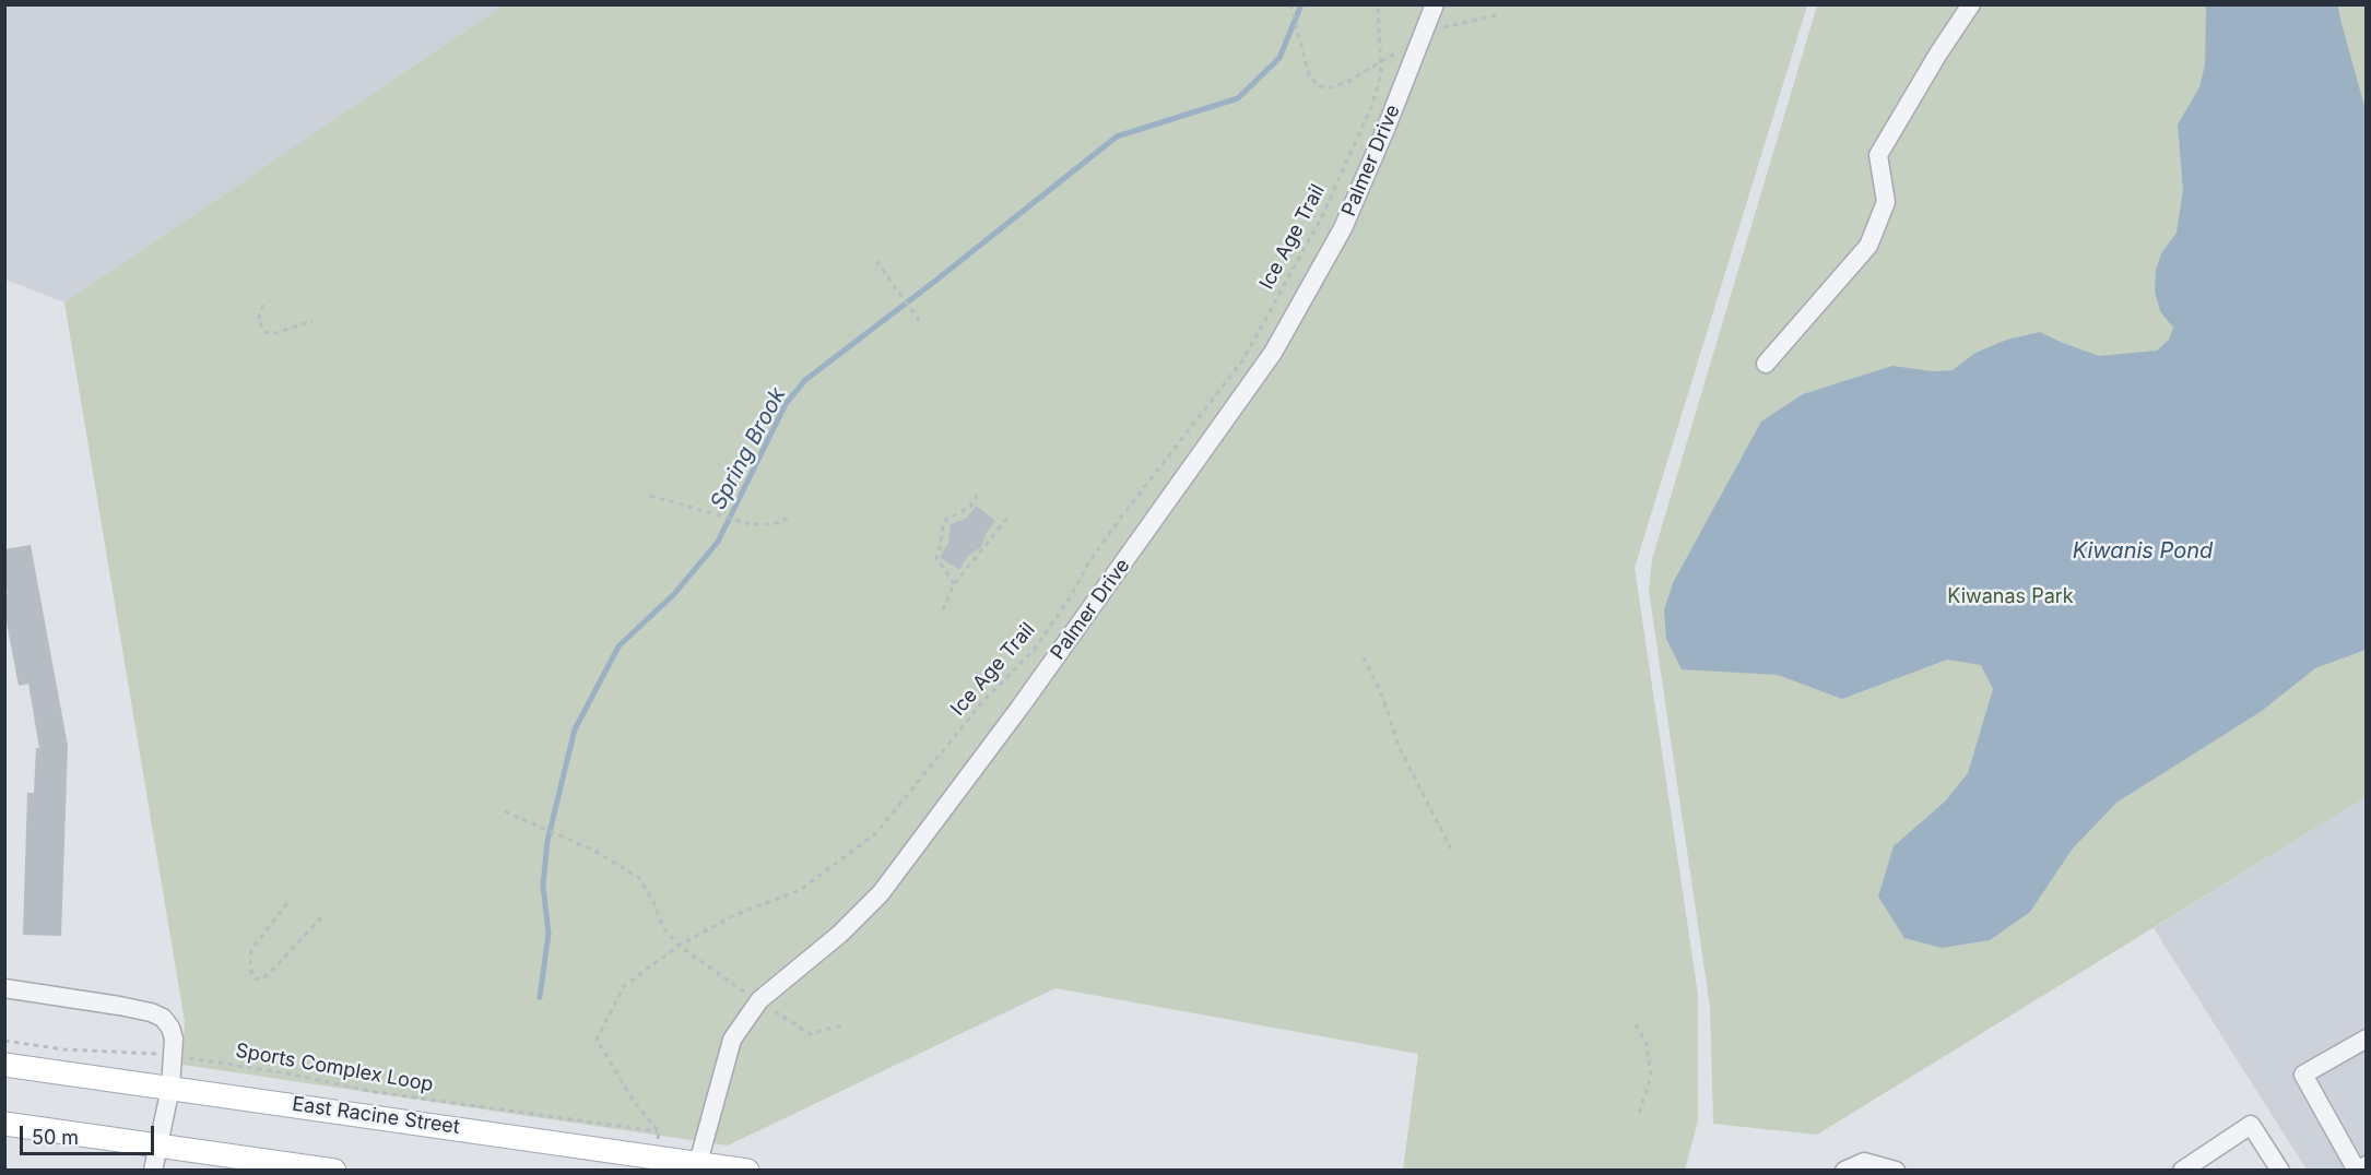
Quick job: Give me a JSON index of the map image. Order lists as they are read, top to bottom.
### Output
{
  "streets": {
    "main road": ["East Racine Street"],
    "street": ["Palmer Drive"],
    "path": ["Ice Age Trail", "Sports Complex Loop"]
  },
  "crossings": [
    ["Palmer Drive", "East Racine Street"],
    ["Ice Age Trail", "Sports Complex Loop"]
  ],
  "water": ["Spring Brook", "Kiwanis Pond"],
  "parks": ["Kiwanas Park"],
  "scale_bar": "50 m"
}
